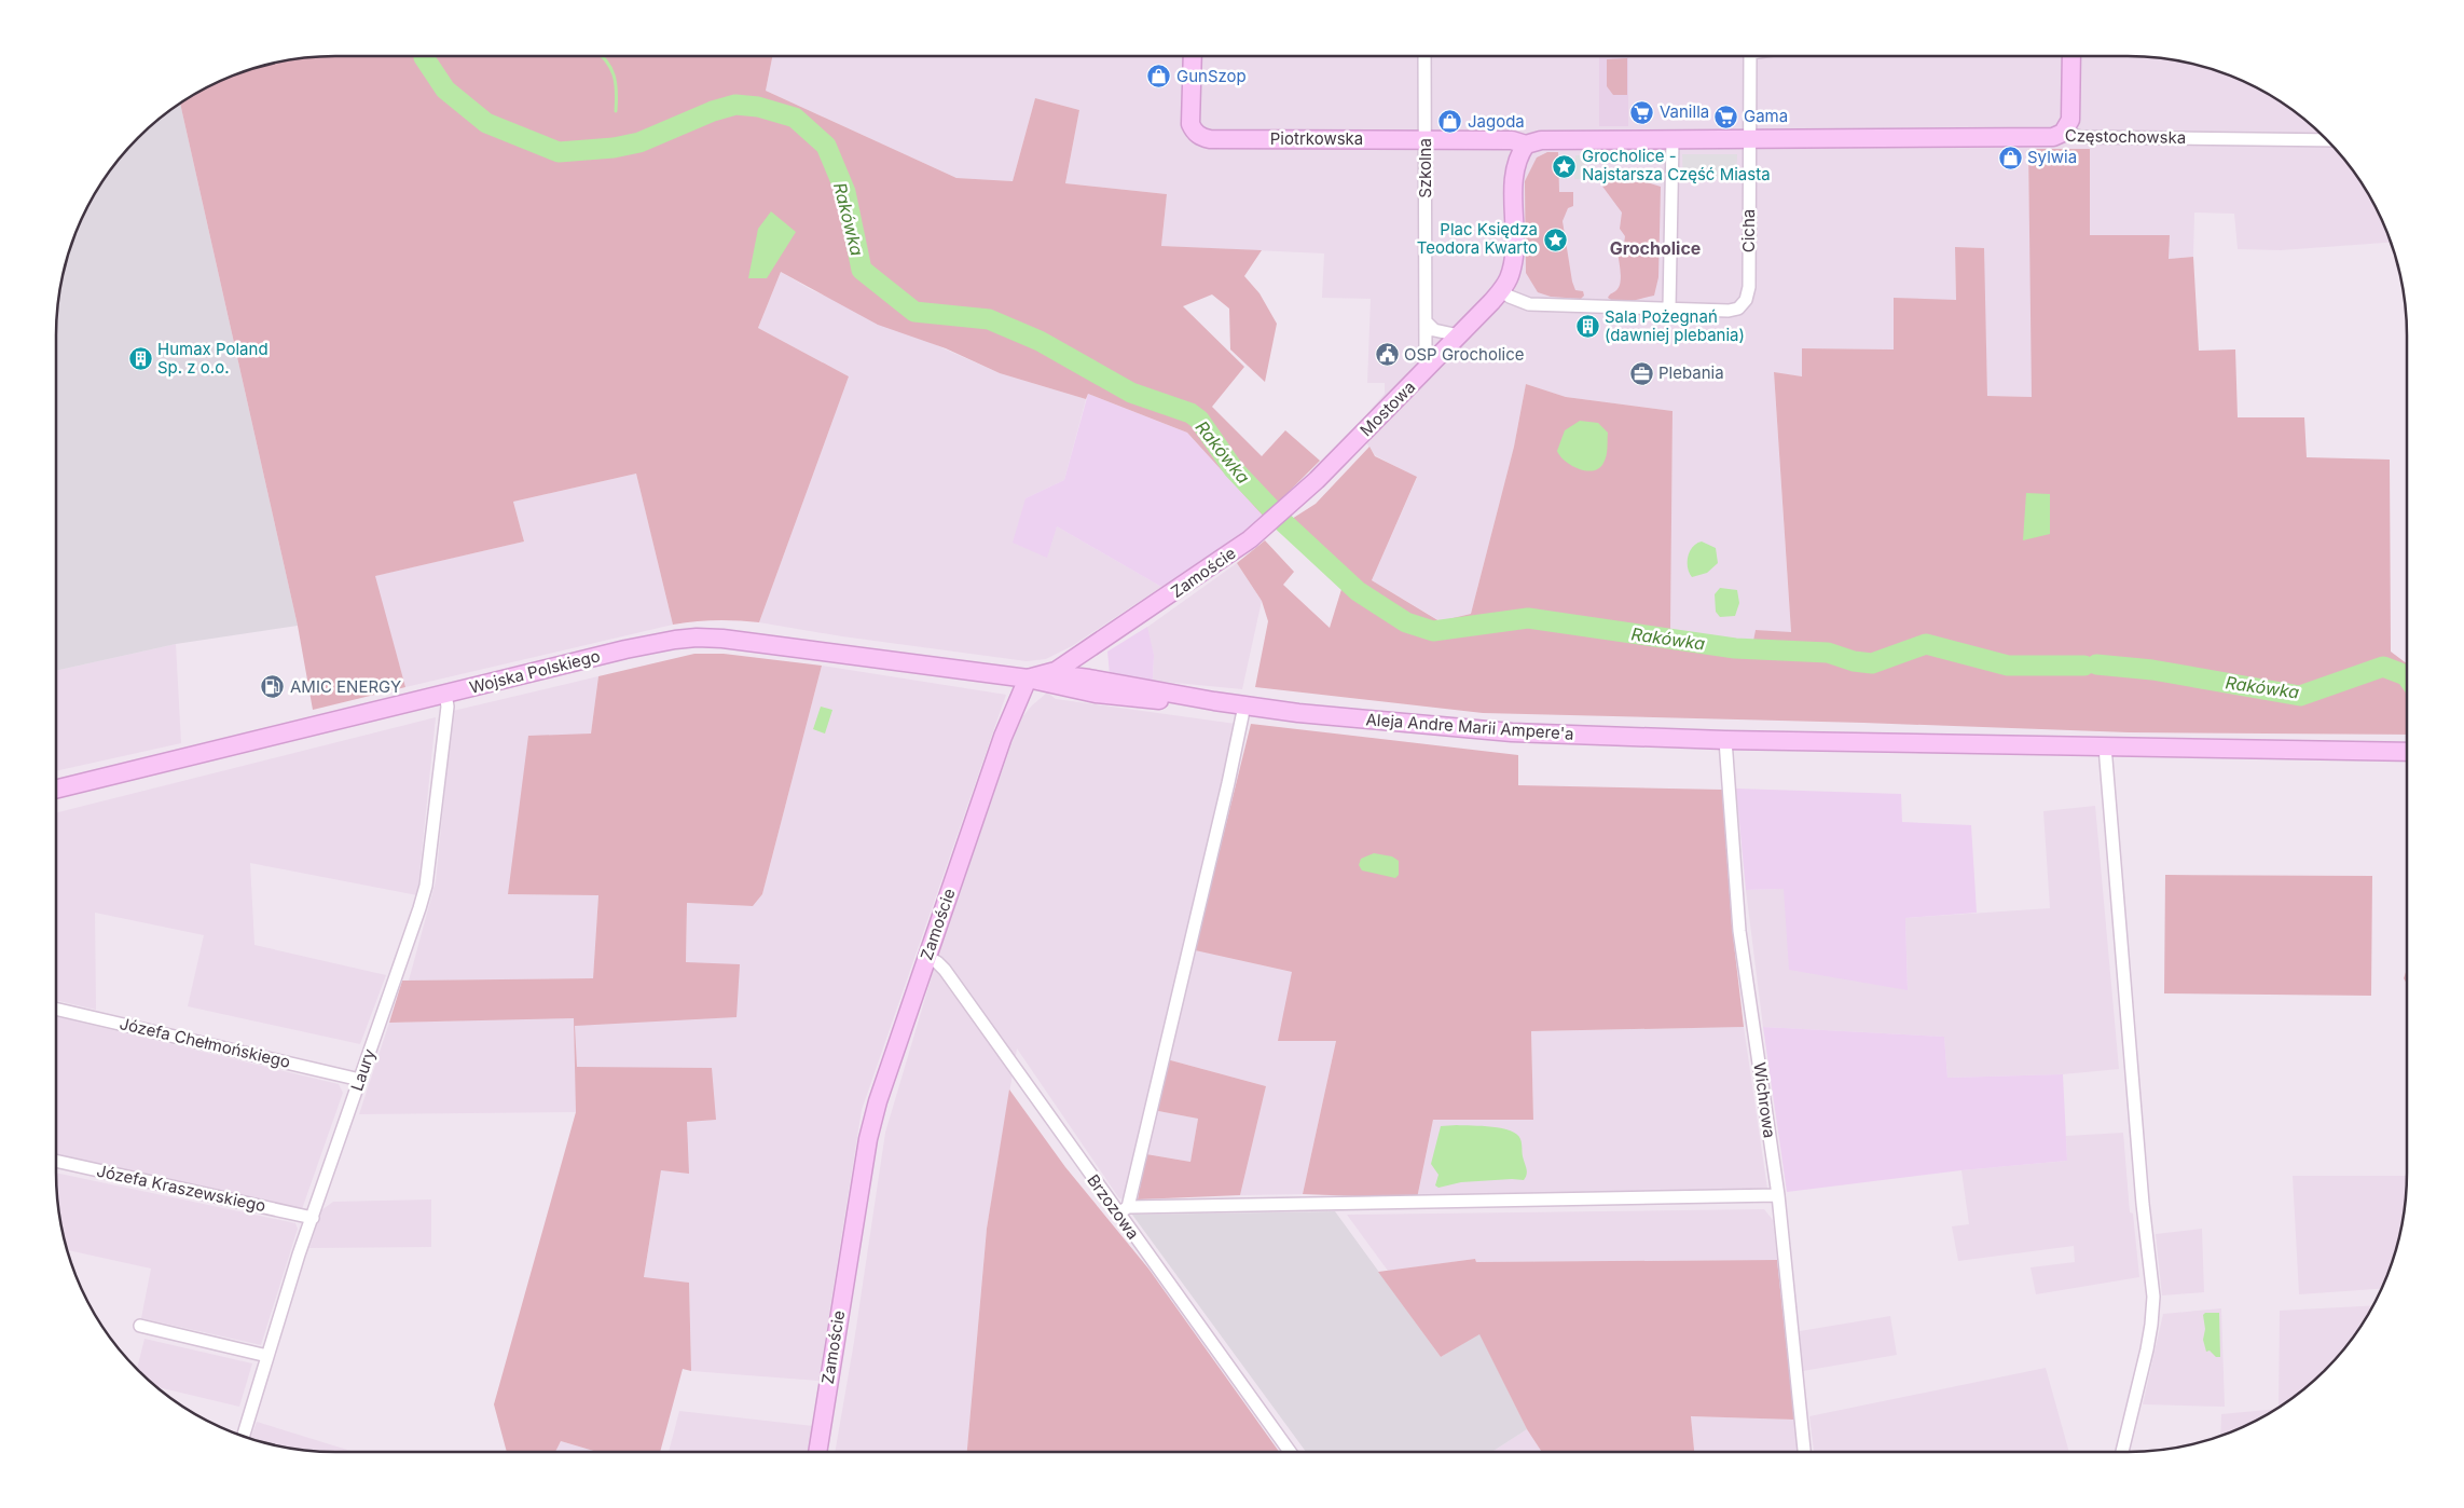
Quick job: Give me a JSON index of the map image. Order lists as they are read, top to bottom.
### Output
{
  "streets": {
    "street": [
      "Częstochowska",
      "Piotrkowska",
      "Szkolna",
      "Cicha",
      "Mostowa",
      "Zamoście",
      "Wojska Polskiego",
      "Aleja Andre Marii Ampere'a",
      "Józefa Chełmońskiego",
      "Laury",
      "Wichrowa",
      "Józefa Kraszewskiego",
      "Brzozowa"
    ]
  },
  "crossings": [
    ["Częstochowska", "Piotrkowska"],
    ["Częstochowska", "Cicha"],
    ["Piotrkowska", "Szkolna"],
    ["Piotrkowska", "Mostowa"],
    ["Szkolna", "Mostowa"],
    ["Mostowa", "Zamoście"],
    ["Zamoście", "Wojska Polskiego"],
    ["Zamoście", "Aleja Andre Marii Ampere'a"],
    ["Zamoście", "Brzozowa"],
    ["Wojska Polskiego", "Aleja Andre Marii Ampere'a"],
    ["Wojska Polskiego", "Laury"],
    ["Aleja Andre Marii Ampere'a", "Wichrowa"],
    ["Józefa Chełmońskiego", "Laury"],
    ["Laury", "Józefa Kraszewskiego"]
  ],
  "districts": ["Grocholice"],
  "water": ["Rakówka"],
  "places": {
    "shop": ["GunSzop", "Jagoda", "Sylwia"],
    "supermarket": ["Vanilla", "Gama"],
    "place": ["Grocholice - Najstarsza Część Miasta", "Plac Księdza Teodora Kwarto"],
    "building": ["Sala Pożegnań (dawniej plebania)", "Humax Poland Sp. z o.o."],
    "public building": ["OSP Grocholice"],
    "office": ["Plebania"],
    "fuel station": ["AMIC ENERGY"]
  }
}
